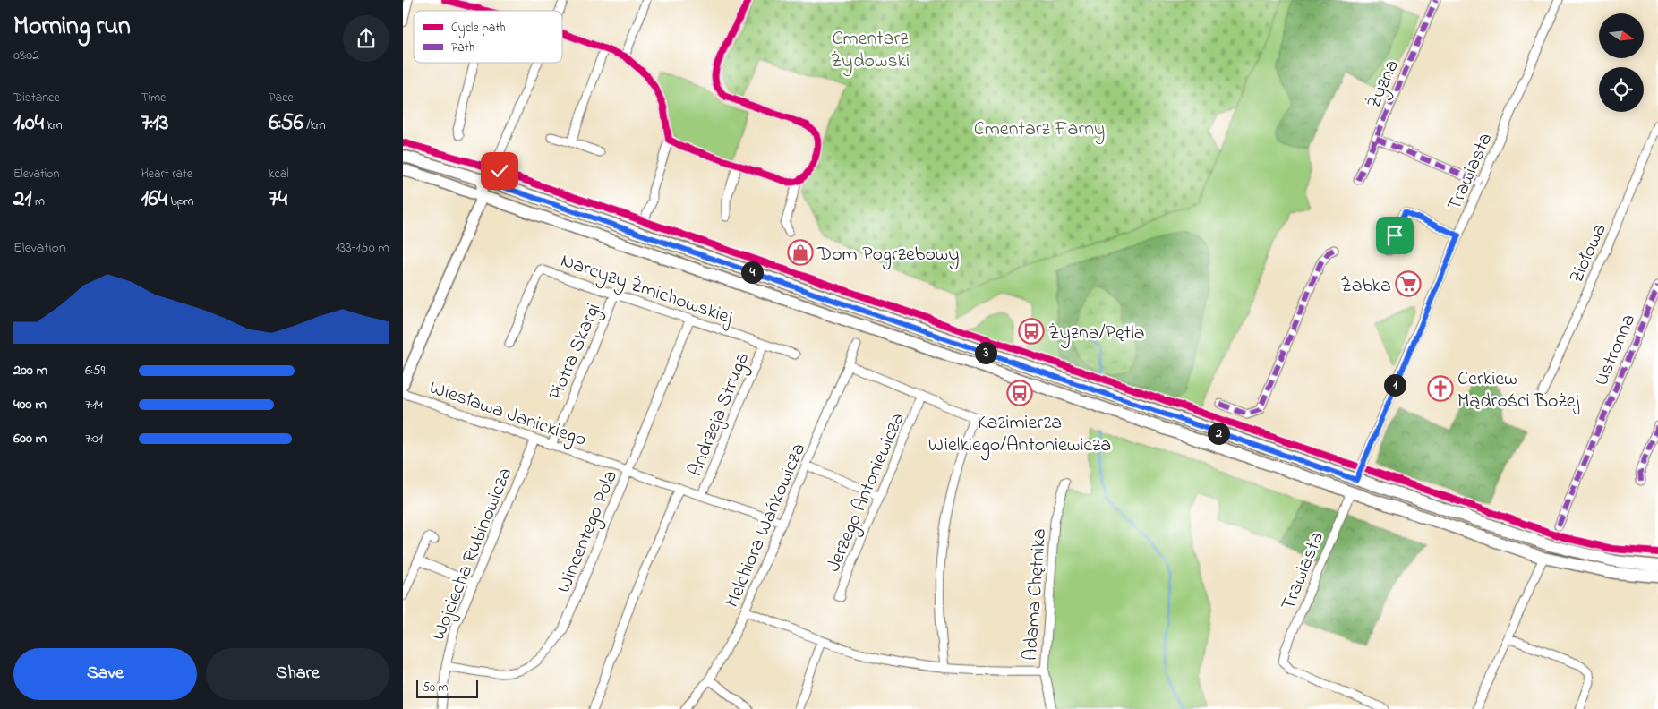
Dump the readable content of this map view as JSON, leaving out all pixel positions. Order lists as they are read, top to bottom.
{
  "streets": {
    "street": [
      "Żyzna",
      "Trawiasta",
      "Ziołowa",
      "Narcyzy Żmichowskiej",
      "Ustronna",
      "Piotra Skargi",
      "Wiesława Janickiego",
      "Andrzeja Struga",
      "Jerzego Antoniewicza",
      "Melchiora Wańkowicza",
      "Wincentego Pola",
      "Wojciecha Rubinowicza",
      "Adama Chętnika"
    ]
  },
  "crossings": [
    ["Narcyzy Żmichowskiej", "Piotra Skargi"],
    ["Narcyzy Żmichowskiej", "Andrzeja Struga"],
    ["Narcyzy Żmichowskiej", "Wincentego Pola"],
    ["Piotra Skargi", "Wiesława Janickiego"],
    ["Wiesława Janickiego", "Andrzeja Struga"],
    ["Wiesława Janickiego", "Melchiora Wańkowicza"],
    ["Wiesława Janickiego", "Wincentego Pola"],
    ["Wiesława Janickiego", "Wojciecha Rubinowicza"],
    ["Jerzego Antoniewicza", "Melchiora Wańkowicza"],
    ["Wincentego Pola", "Wojciecha Rubinowicza"]
  ],
  "parks": ["Cmentarz Żydowski", "Cmentarz Farny"],
  "places": {
    "shop": ["Dom Pogrzebowy"],
    "supermarket": ["Żabka"],
    "bus stop": ["Żyzna/Pętla", "Kazimierza Wielkiego/Antoniewicza"],
    "church": ["Cerkiew Mądrości Bożej"]
  },
  "legend": ["Cycle path", "Path"],
  "scale_bar": "50 m",
  "north": "right",
  "page": {
    "heading": ["Morning run", "08:02"],
    "stats": [
      ["Distance", "1.04 km"],
      ["Time", "7:13"],
      ["Pace", "6:56 /km"],
      ["Elevation", "21 m"],
      ["Heart rate", "164 bpm"],
      ["kcal", "74"]
    ],
    "chart": ["Elevation", "133–150 m"],
    "pins": [
      "4",
      "3",
      "1",
      "2"
    ],
    "list": [
      {
        "name": "200 m",
        "note": "6:59"
      },
      {
        "name": "400 m",
        "note": "7:14"
      },
      {
        "name": "600 m",
        "note": "7:01"
      }
    ],
    "buttons": ["Save", "Share"],
    "scale": "50 m"
  }
}
